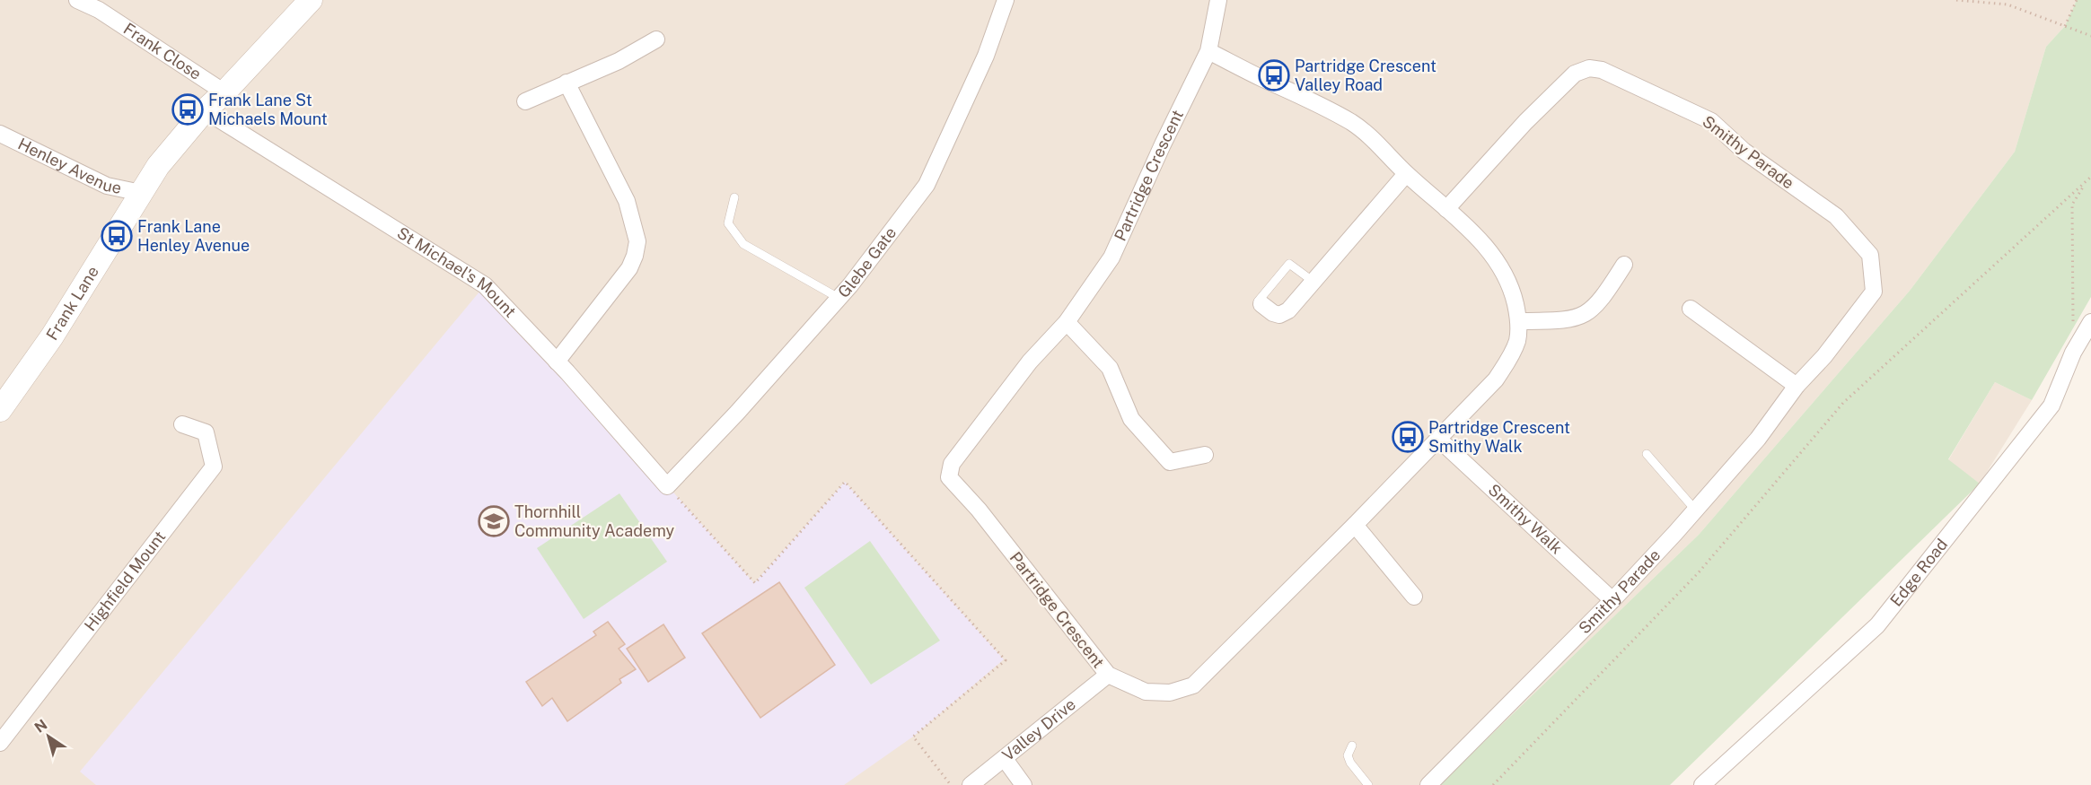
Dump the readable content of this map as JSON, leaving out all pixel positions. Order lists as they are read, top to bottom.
{
  "streets": {
    "street": [
      "Frank Close",
      "Smithy Parade",
      "Henley Avenue",
      "Partridge Crescent",
      "Glebe Gate",
      "St Michael's Mount",
      "Frank Lane",
      "Smithy Walk",
      "Edge Road",
      "Highfield Mount",
      "Valley Drive"
    ]
  },
  "crossings": [
    ["Frank Close", "Frank Lane"],
    ["Smithy Parade", "Partridge Crescent"],
    ["Smithy Parade", "Smithy Walk"],
    ["Henley Avenue", "Frank Lane"],
    ["Partridge Crescent", "Smithy Walk"],
    ["Partridge Crescent", "Valley Drive"],
    ["Glebe Gate", "St Michael's Mount"],
    ["St Michael's Mount", "Frank Lane"]
  ],
  "places": {
    "bus stop": [
      "Partridge Crescent Valley Road",
      "Frank Lane St Michaels Mount",
      "Frank Lane Henley Avenue",
      "Partridge Crescent Smithy Walk"
    ],
    "school or university": ["Thornhill Community Academy"]
  },
  "north": "top left"
}
